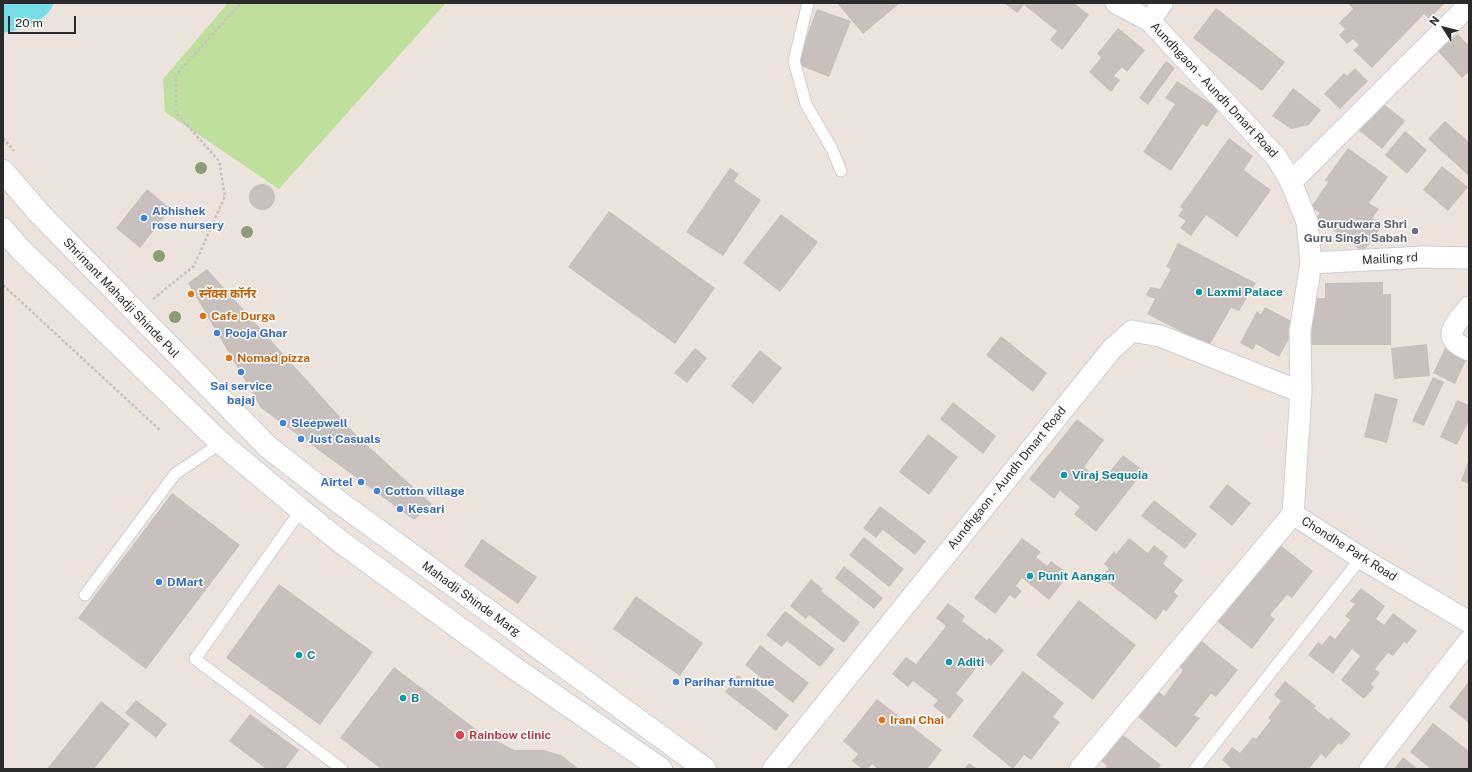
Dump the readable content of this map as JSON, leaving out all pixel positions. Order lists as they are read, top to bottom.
{
  "streets": {
    "main road": ["Shrimant Mahadji Shinde Pul", "Mahadji Shinde Marg"],
    "street": ["Aundhgaon - Aundh Dmart Road", "Mailing rd", "Chondhe Park Road"]
  },
  "crossings": [
    ["Aundhgaon - Aundh Dmart Road", "Mailing rd"],
    ["Aundhgaon - Aundh Dmart Road", "Chondhe Park Road"],
    ["Mailing rd", "Chondhe Park Road"],
    ["Shrimant Mahadji Shinde Pul", "Mahadji Shinde Marg"]
  ],
  "places": [
    "Abhishek rose nursery",
    "Gurudwara Shri Guru Singh Sabah",
    "Laxmi Palace",
    "स्नॅक्स कॉर्नर",
    "Cafe Durga",
    "Pooja Ghar",
    "Nomad pizza",
    "Sai service bajaj",
    "Sleepwell",
    "Just Casuals",
    "Viraj Sequoia",
    "Airtel",
    "Cotton village",
    "Kesari",
    "Punit Aangan",
    "DMart",
    "C",
    "Aditi",
    "Parihar furnitue",
    "B",
    "Irani Chai",
    "Rainbow clinic"
  ],
  "scale_bar": "20 m",
  "north": "top left"
}
